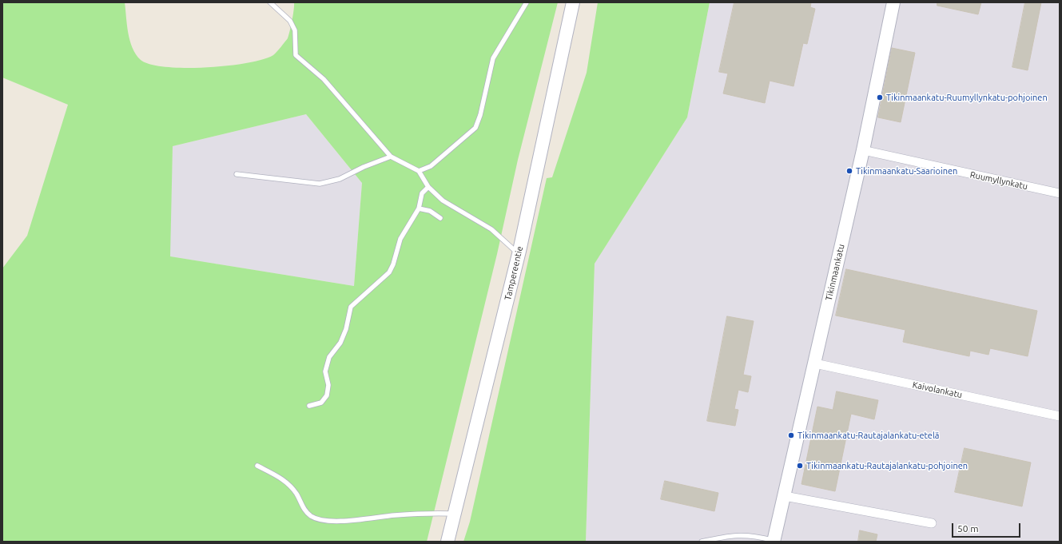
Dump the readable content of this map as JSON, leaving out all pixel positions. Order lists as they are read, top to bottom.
{
  "streets": {
    "main road": ["Tikinmaankatu", "Tampereentie"],
    "street": ["Ruumyllynkatu", "Kaivolankatu"]
  },
  "crossings": [
    ["Ruumyllynkatu", "Tikinmaankatu"],
    ["Tikinmaankatu", "Kaivolankatu"]
  ],
  "places": [
    "Tikinmaankatu-Ruumyllynkatu-pohjoinen",
    "Tikinmaankatu-Saarioinen",
    "Tikinmaankatu-Rautajalankatu-etelä",
    "Tikinmaankatu-Rautajalankatu-pohjoinen"
  ],
  "scale_bar": "50 m"
}
